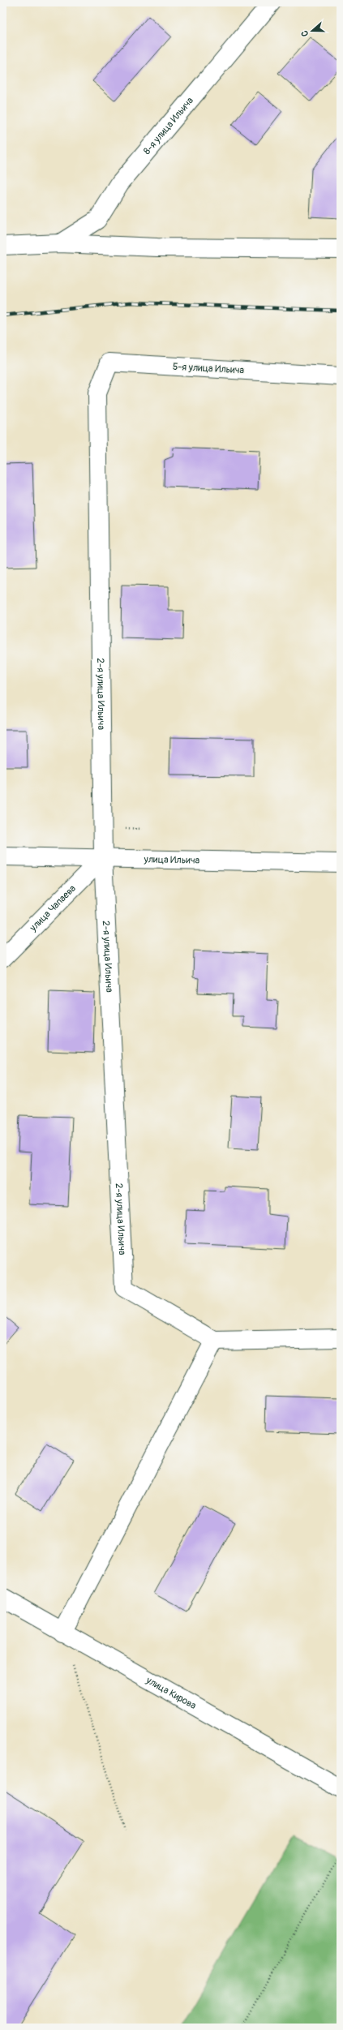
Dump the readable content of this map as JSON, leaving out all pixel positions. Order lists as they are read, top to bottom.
{
  "streets": {
    "street": [
      "8-я улица Ильича",
      "5-я улица Ильича",
      "2-я улица Ильича",
      "улица Ильича",
      "улица Чапаева",
      "улица Кирова"
    ]
  },
  "crossings": [
    ["5-я улица Ильича", "2-я улица Ильича"],
    ["2-я улица Ильича", "улица Ильича"],
    ["2-я улица Ильича", "улица Чапаева"],
    ["улица Ильича", "улица Чапаева"]
  ],
  "north": "left"
}
